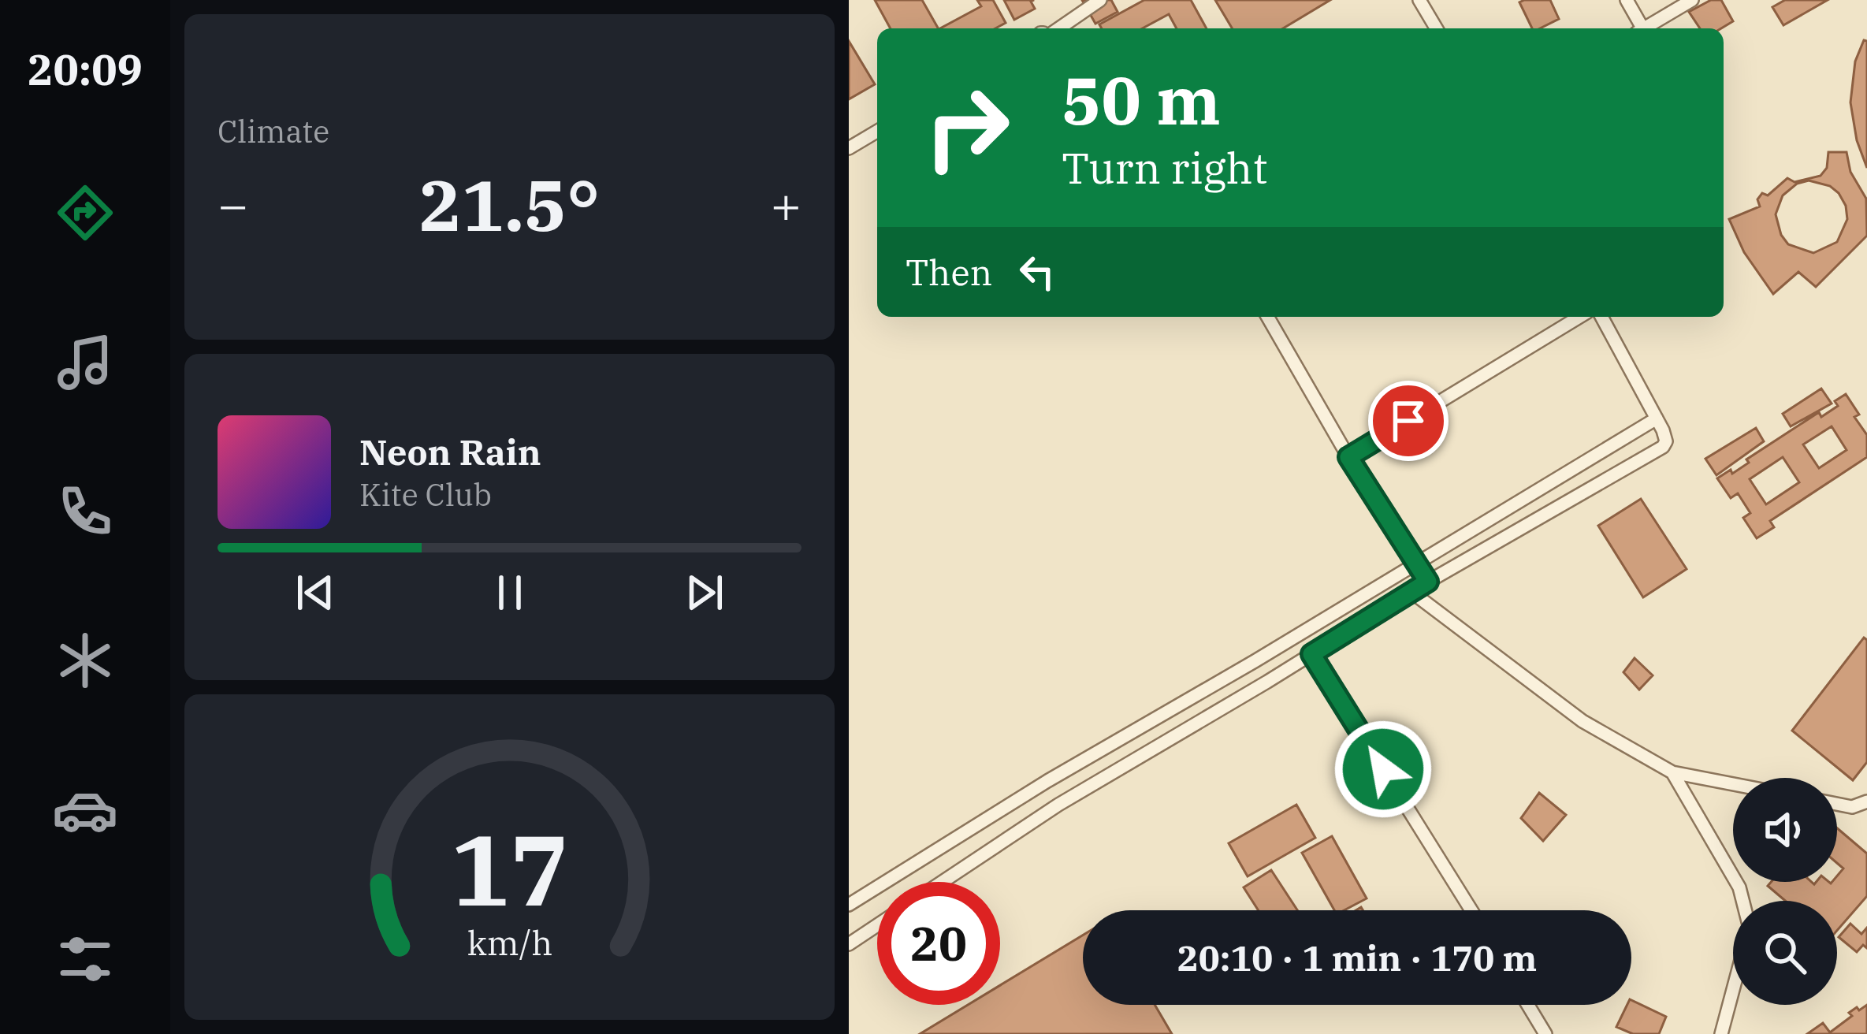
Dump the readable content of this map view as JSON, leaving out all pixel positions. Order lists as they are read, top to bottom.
{
  "page": {
    "tabs": "20:09",
    "tile": "Climate",
    "turn": ["50 m", "Turn right"],
    "heat": ["−", "21.5°", "+"],
    "then": "Then",
    "song": ["Neon Rain", "Kite Club"],
    "limit": "20",
    "trip": "20:10 · 1 min · 170 m",
    "gauge": ["17", "km/h"]
  }
}
